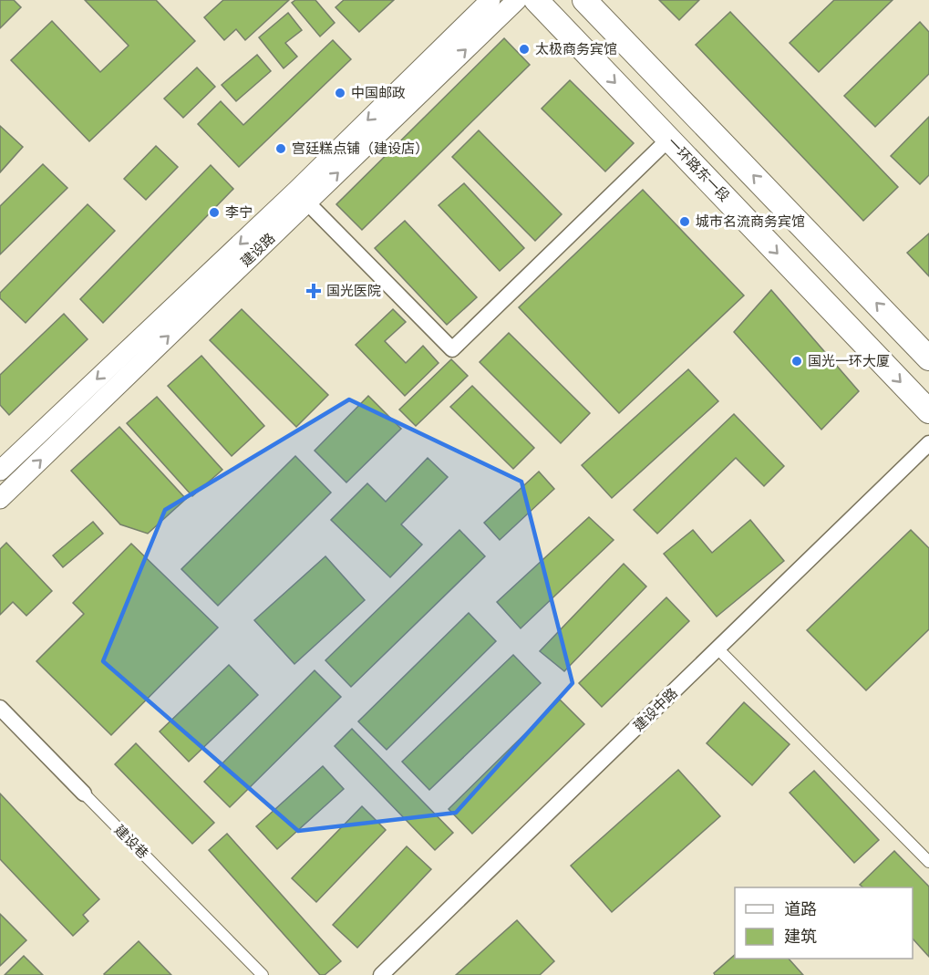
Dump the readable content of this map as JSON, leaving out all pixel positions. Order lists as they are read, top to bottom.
{
  "streets": {
    "main road": ["一环路东一段"],
    "street": ["建设路", "建设中路", "建设巷"]
  },
  "places": {
    "other": [
      "太极商务宾馆",
      "中国邮政",
      "宫廷糕点铺（建设店）",
      "李宁",
      "城市名流商务宾馆",
      "国光一环大厦"
    ],
    "health": ["国光医院"]
  },
  "legend": ["道路", "建筑"]
}
